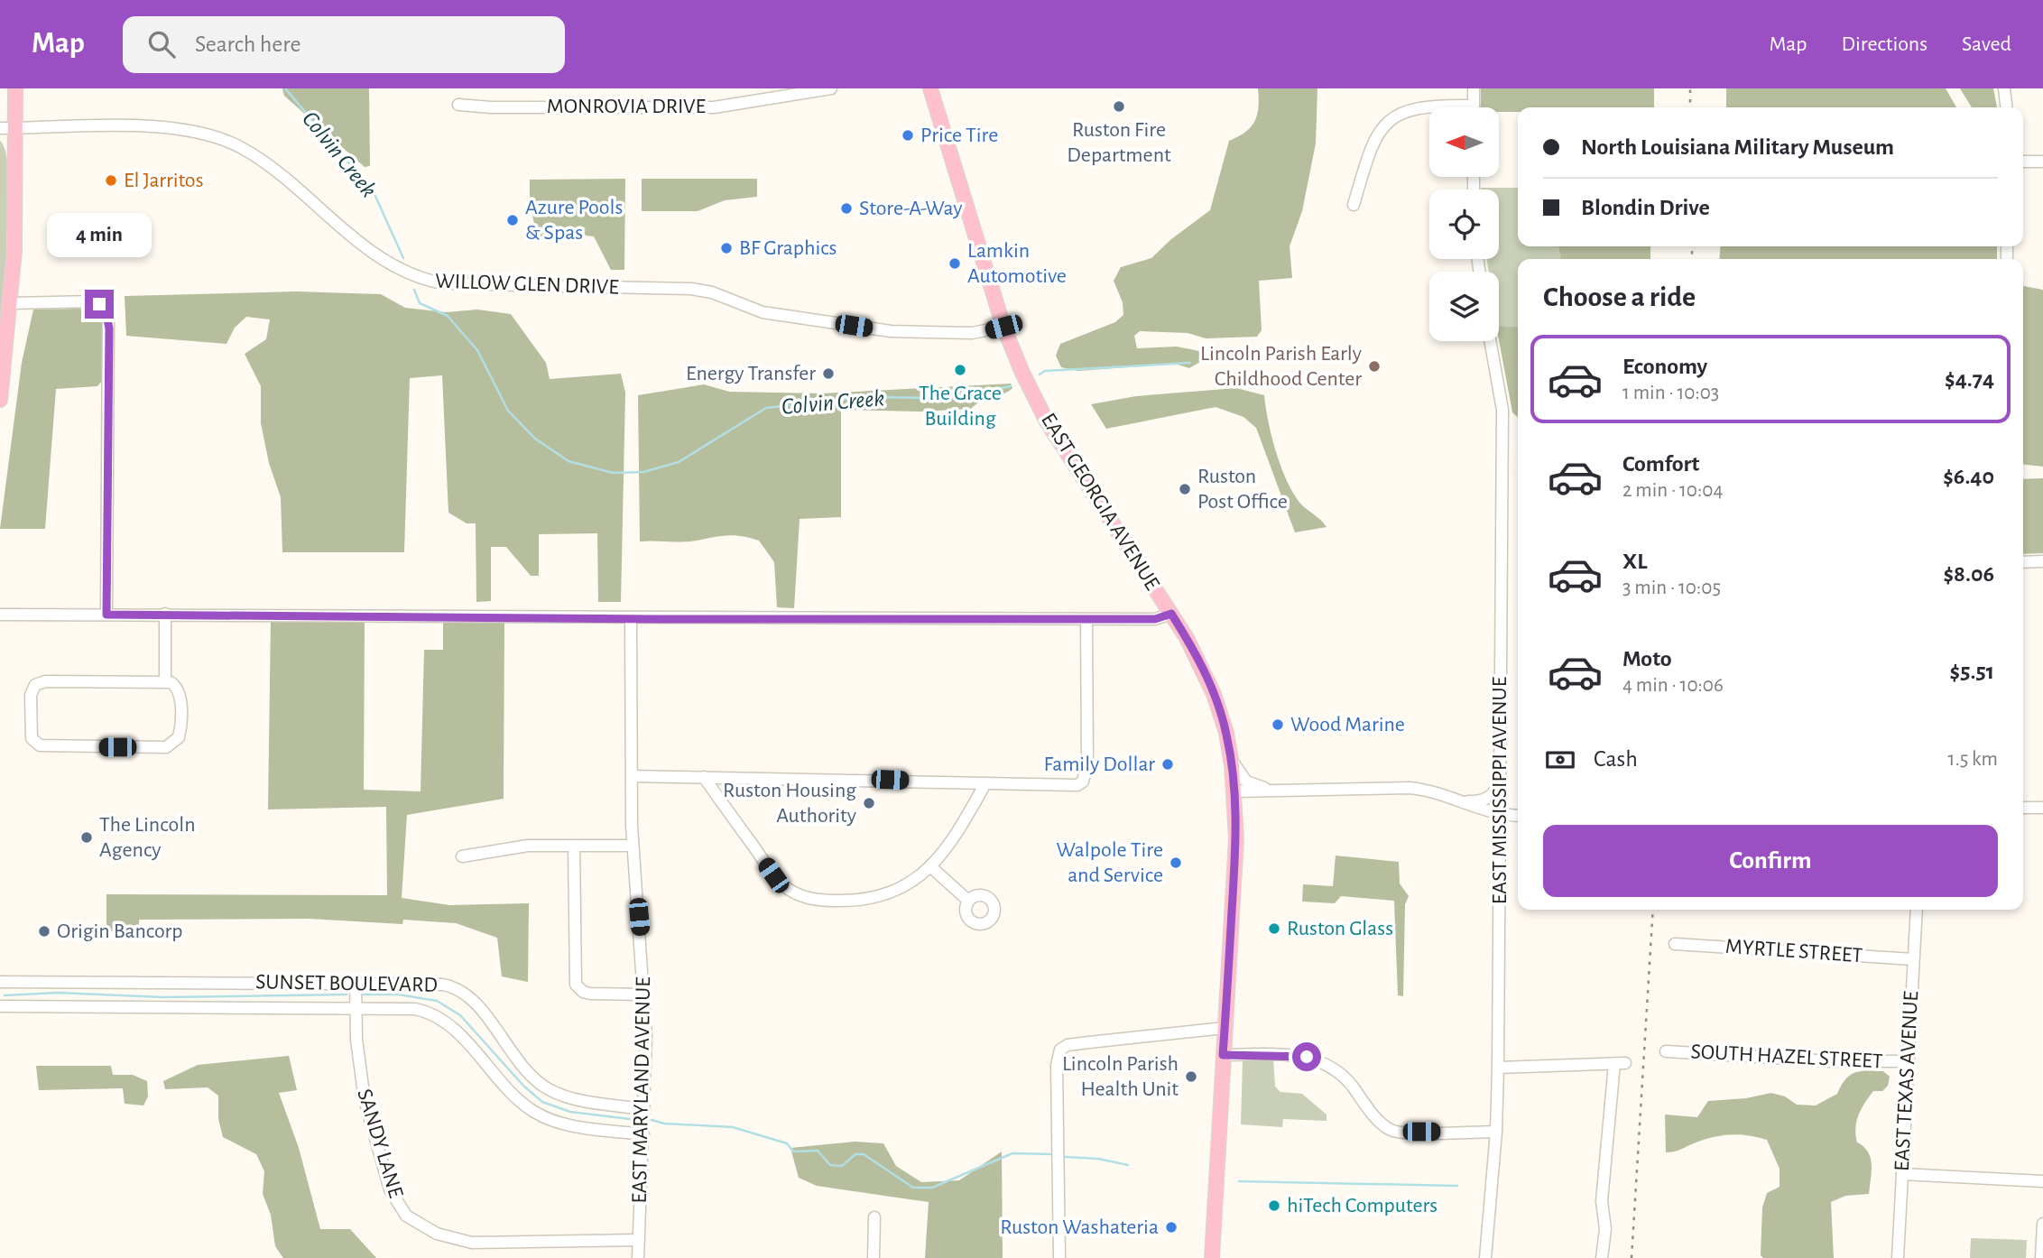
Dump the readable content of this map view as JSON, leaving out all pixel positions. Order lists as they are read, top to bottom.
{
  "streets": {
    "main road": ["EAST GEORGIA AVENUE"],
    "street": [
      "MONROVIA DRIVE",
      "WILLOW GLEN DRIVE",
      "EAST MISSISSIPPI AVENUE",
      "MYRTLE STREET",
      "SUNSET BOULEVARD",
      "SOUTH HAZEL STREET",
      "EAST TEXAS AVENUE",
      "EAST MARYLAND AVENUE",
      "SANDY LANE"
    ]
  },
  "crossings": [
    ["WILLOW GLEN DRIVE", "EAST GEORGIA AVENUE"],
    ["MYRTLE STREET", "EAST TEXAS AVENUE"],
    ["SUNSET BOULEVARD", "EAST MARYLAND AVENUE"],
    ["SUNSET BOULEVARD", "SANDY LANE"],
    ["SOUTH HAZEL STREET", "EAST TEXAS AVENUE"],
    ["EAST MARYLAND AVENUE", "SANDY LANE"]
  ],
  "water": ["Colvin Creek"],
  "places": [
    "Ruston Fire Department",
    "Price Tire",
    "El Jarritos",
    "Store-A-Way",
    "Azure Pools & Spas",
    "BF Graphics",
    "Lamkin Automotive",
    "Lincoln Parish Early Childhood Center",
    "The Grace Building",
    "Energy Transfer",
    "Ruston Post Office",
    "Wood Marine",
    "Family Dollar",
    "Ruston Housing Authority",
    "The Lincoln Agency",
    "Walpole Tire and Service",
    "Ruston Glass",
    "Origin Bancorp",
    "Lincoln Parish Health Unit",
    "hiTech Computers",
    "Ruston Washateria"
  ],
  "north": "left",
  "page": {
    "header": "Map",
    "search": "Search here",
    "nav": ["Map", "Directions", "Saved"],
    "banner": ["North Louisiana Military Museum", "Blondin Drive"],
    "bubble": "4 min",
    "heading": "Choose a ride",
    "list": [
      {
        "name": "Economy",
        "note": "1 min · 10:03",
        "value": "$4.74"
      },
      {
        "name": "Comfort",
        "note": "2 min · 10:04",
        "value": "$6.40"
      },
      {
        "name": "XL",
        "note": "3 min · 10:05",
        "value": "$8.06"
      },
      {
        "name": "Moto",
        "note": "4 min · 10:06",
        "value": "$5.51"
      }
    ],
    "pay": ["Cash", "1.5 km"],
    "buttons": "Confirm"
  }
}
